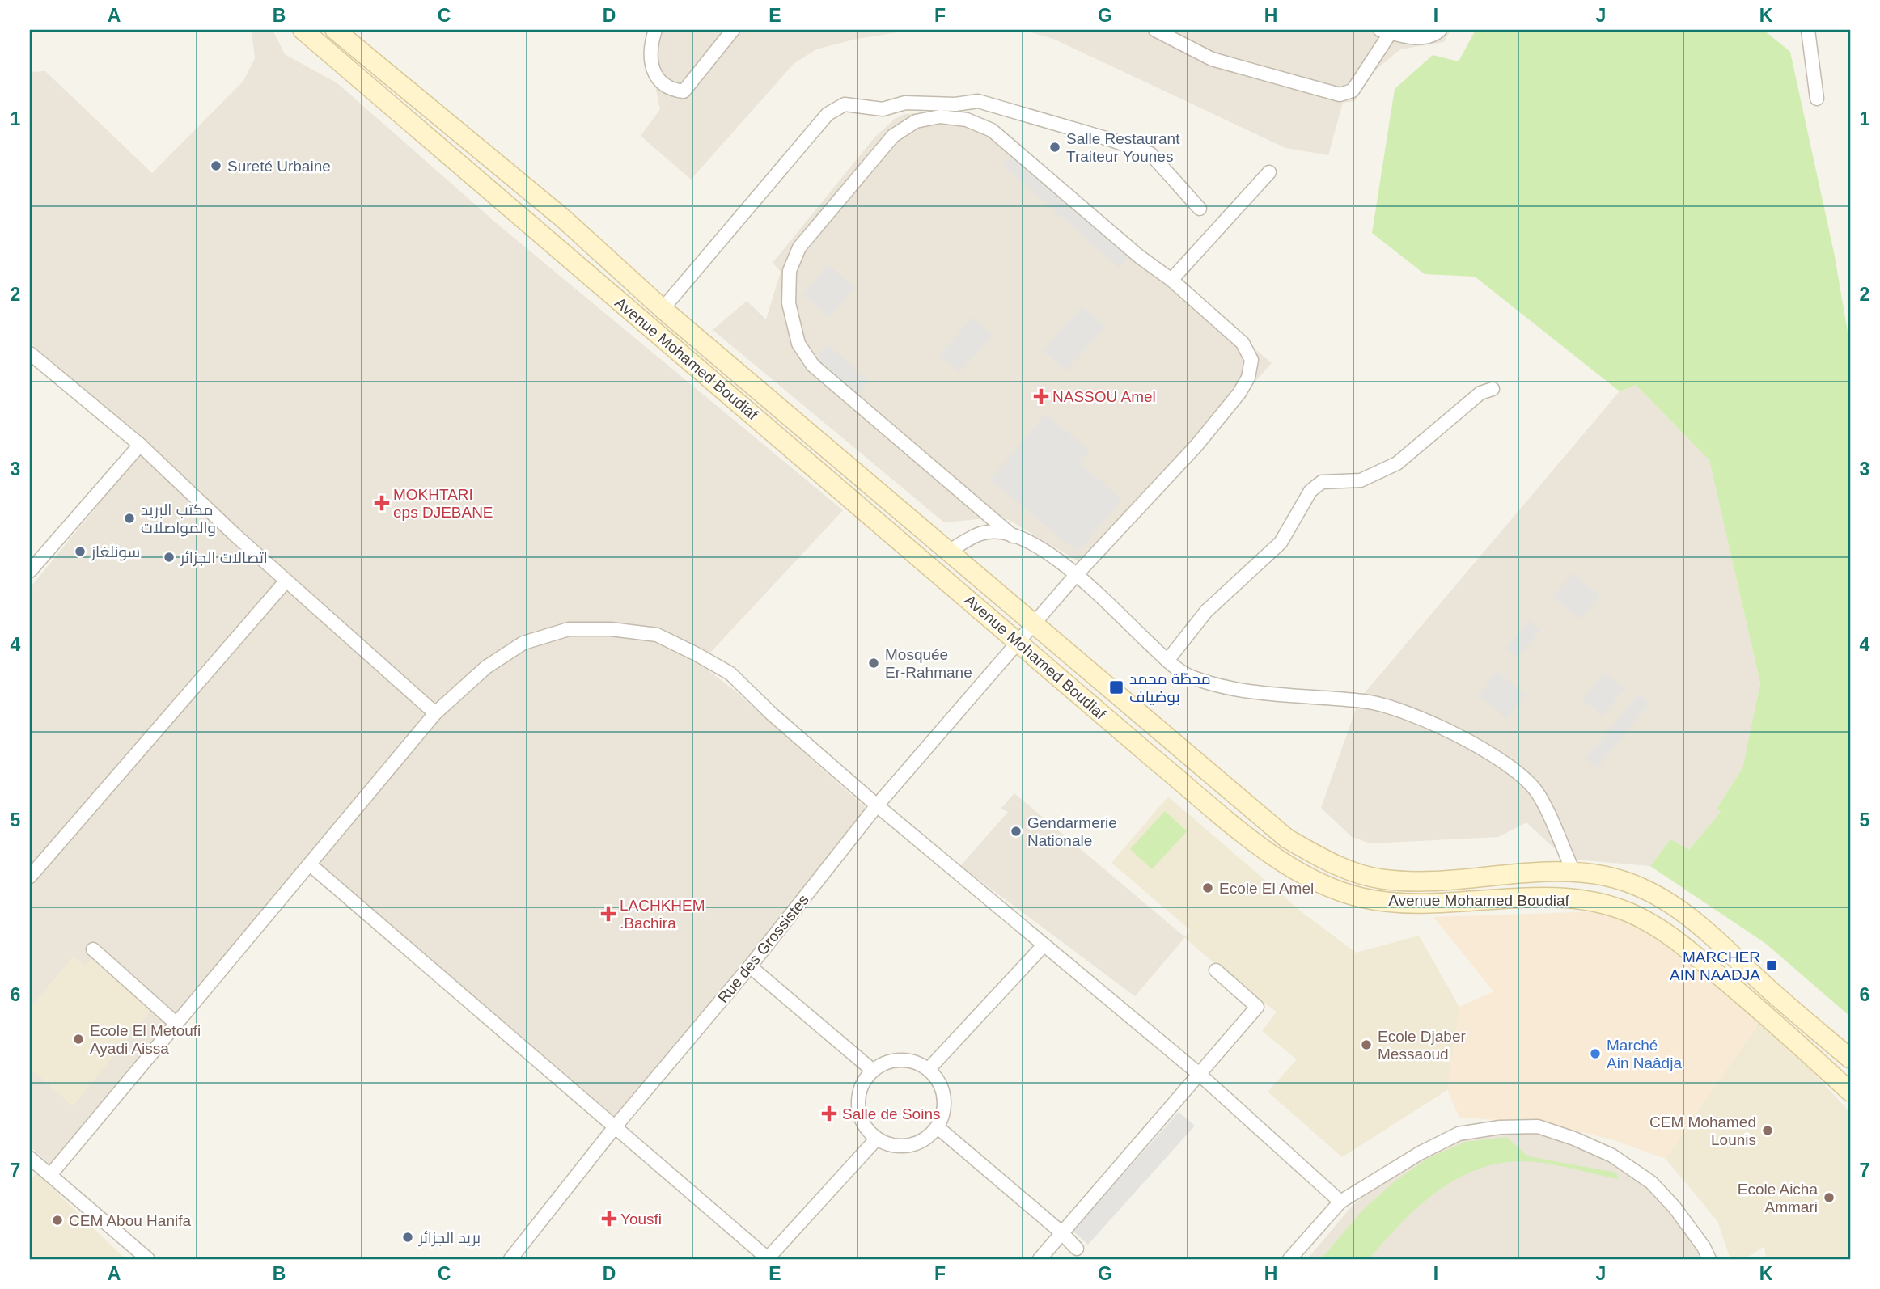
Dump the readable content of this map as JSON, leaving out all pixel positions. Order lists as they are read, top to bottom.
{
  "streets": {
    "main road": ["Avenue Mohamed Boudiaf"],
    "street": ["Rue des Grossistes"]
  },
  "crossings": [
    ["Avenue Mohamed Boudiaf", "Rue des Grossistes"]
  ],
  "places": {
    "other": [
      "Salle Restaurant Traiteur Younes",
      "Sureté Urbaine",
      "مكتب البريد والمواصلات",
      "سونلغاز",
      "اتصالات الجزائر",
      "Mosquée Er-Rahmane",
      "Gendarmerie Nationale",
      "Ecole El Amel",
      "Ecole El Metoufi Ayadi Aissa",
      "Ecole Djaber Messaoud",
      "Marché Ain Naâdja",
      "CEM Mohamed Lounis",
      "Ecole Aicha Ammari",
      "CEM Abou Hanifa",
      "بريد الجزائر"
    ],
    "health": [
      "NASSOU Amel",
      "MOKHTARI eps DJEBANE",
      "LACHKHEM .Bachira",
      "Salle de Soins",
      "Yousfi"
    ],
    "transit": ["محطّة محمد بوضياف", "MARCHER AIN NAADJA"]
  },
  "grid": {
    "columns": [
      "A",
      "B",
      "C",
      "D",
      "E",
      "F",
      "G",
      "H",
      "I",
      "J",
      "K"
    ],
    "rows": [
      "1",
      "2",
      "3",
      "4",
      "5",
      "6",
      "7"
    ]
  }
}
